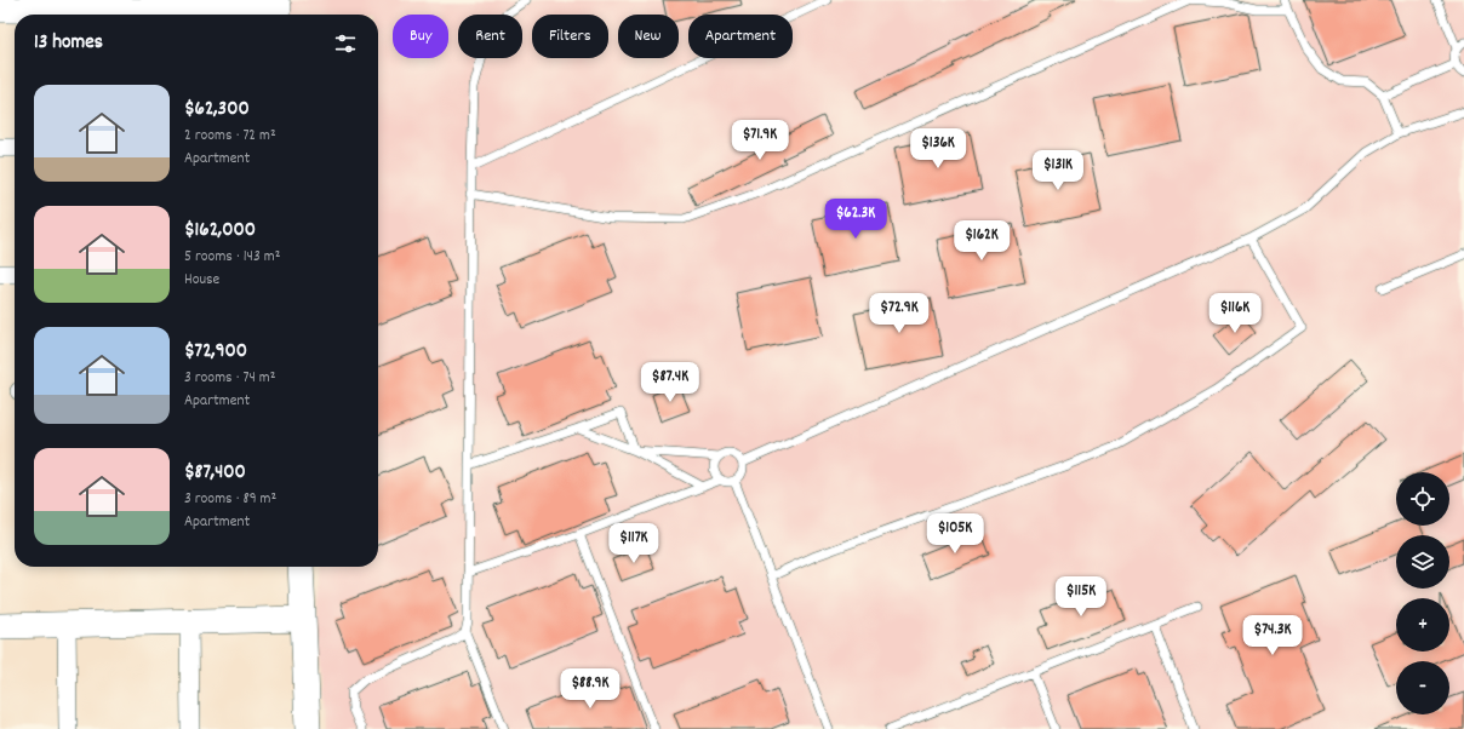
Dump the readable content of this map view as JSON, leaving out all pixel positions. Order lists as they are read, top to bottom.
{
  "page": {
    "chip": [
      "Buy",
      "Rent",
      "Filters",
      "New",
      "Apartment"
    ],
    "heading": "13 homes",
    "list": [
      {
        "name": "$62,300",
        "note": "2 rooms · 72 m² · Apartment"
      },
      {
        "name": "$162,000",
        "note": "5 rooms · 143 m² · House"
      },
      {
        "name": "$72,900",
        "note": "3 rooms · 74 m² · Apartment"
      },
      {
        "name": "$87,400",
        "note": "3 rooms · 89 m² · Apartment"
      }
    ],
    "price": [
      "$71.9K",
      "$136K",
      "$131K",
      "$62.3K",
      "$162K",
      "$72.9K",
      "$116K",
      "$87.4K",
      "$105K",
      "$117K",
      "$115K",
      "$74.3K",
      "$88.9K"
    ],
    "map_buttons": ["+", "−"]
  }
}
